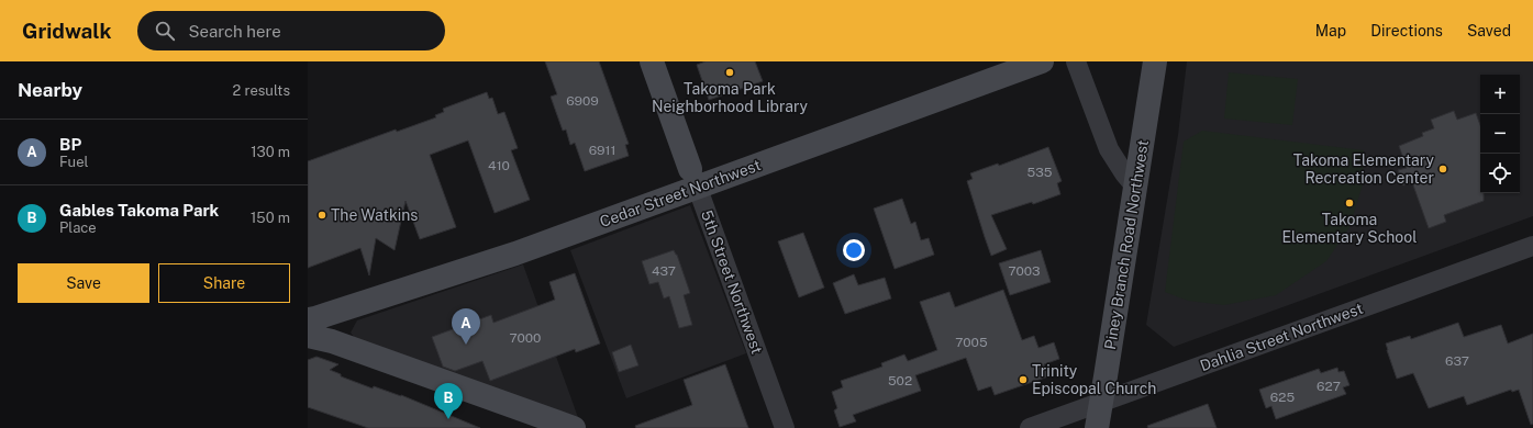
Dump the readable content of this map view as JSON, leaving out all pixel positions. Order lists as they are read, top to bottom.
{
  "streets": {
    "street": [
      "Cedar Street Northwest",
      "Piney Branch Road Northwest",
      "5th Street Northwest",
      "Dahlia Street Northwest"
    ]
  },
  "crossings": [
    ["Cedar Street Northwest", "5th Street Northwest"],
    ["Piney Branch Road Northwest", "Dahlia Street Northwest"]
  ],
  "places": [
    "Takoma Park Neighborhood Library",
    "Takoma Elementary Recreation Center",
    "Takoma Elementary School",
    "The Watkins",
    "Trinity Episcopal Church"
  ],
  "house_numbers": [
    "6909",
    "6911",
    "410",
    "535",
    "437",
    "7003",
    "7000",
    "7005",
    "637",
    "502",
    "627",
    "625"
  ],
  "page": {
    "header": "Gridwalk",
    "search": "Search here",
    "nav": ["Map", "Directions", "Saved"],
    "heading": ["Nearby", "2 results"],
    "map_buttons": ["+", "−"],
    "list": [
      {
        "mark": "A",
        "name": "BP",
        "note": "Fuel",
        "value": "130 m"
      },
      {
        "mark": "B",
        "name": "Gables Takoma Park",
        "note": "Place",
        "value": "150 m"
      }
    ],
    "buttons": ["Save", "Share"],
    "pins": ["A", "B"]
  }
}
